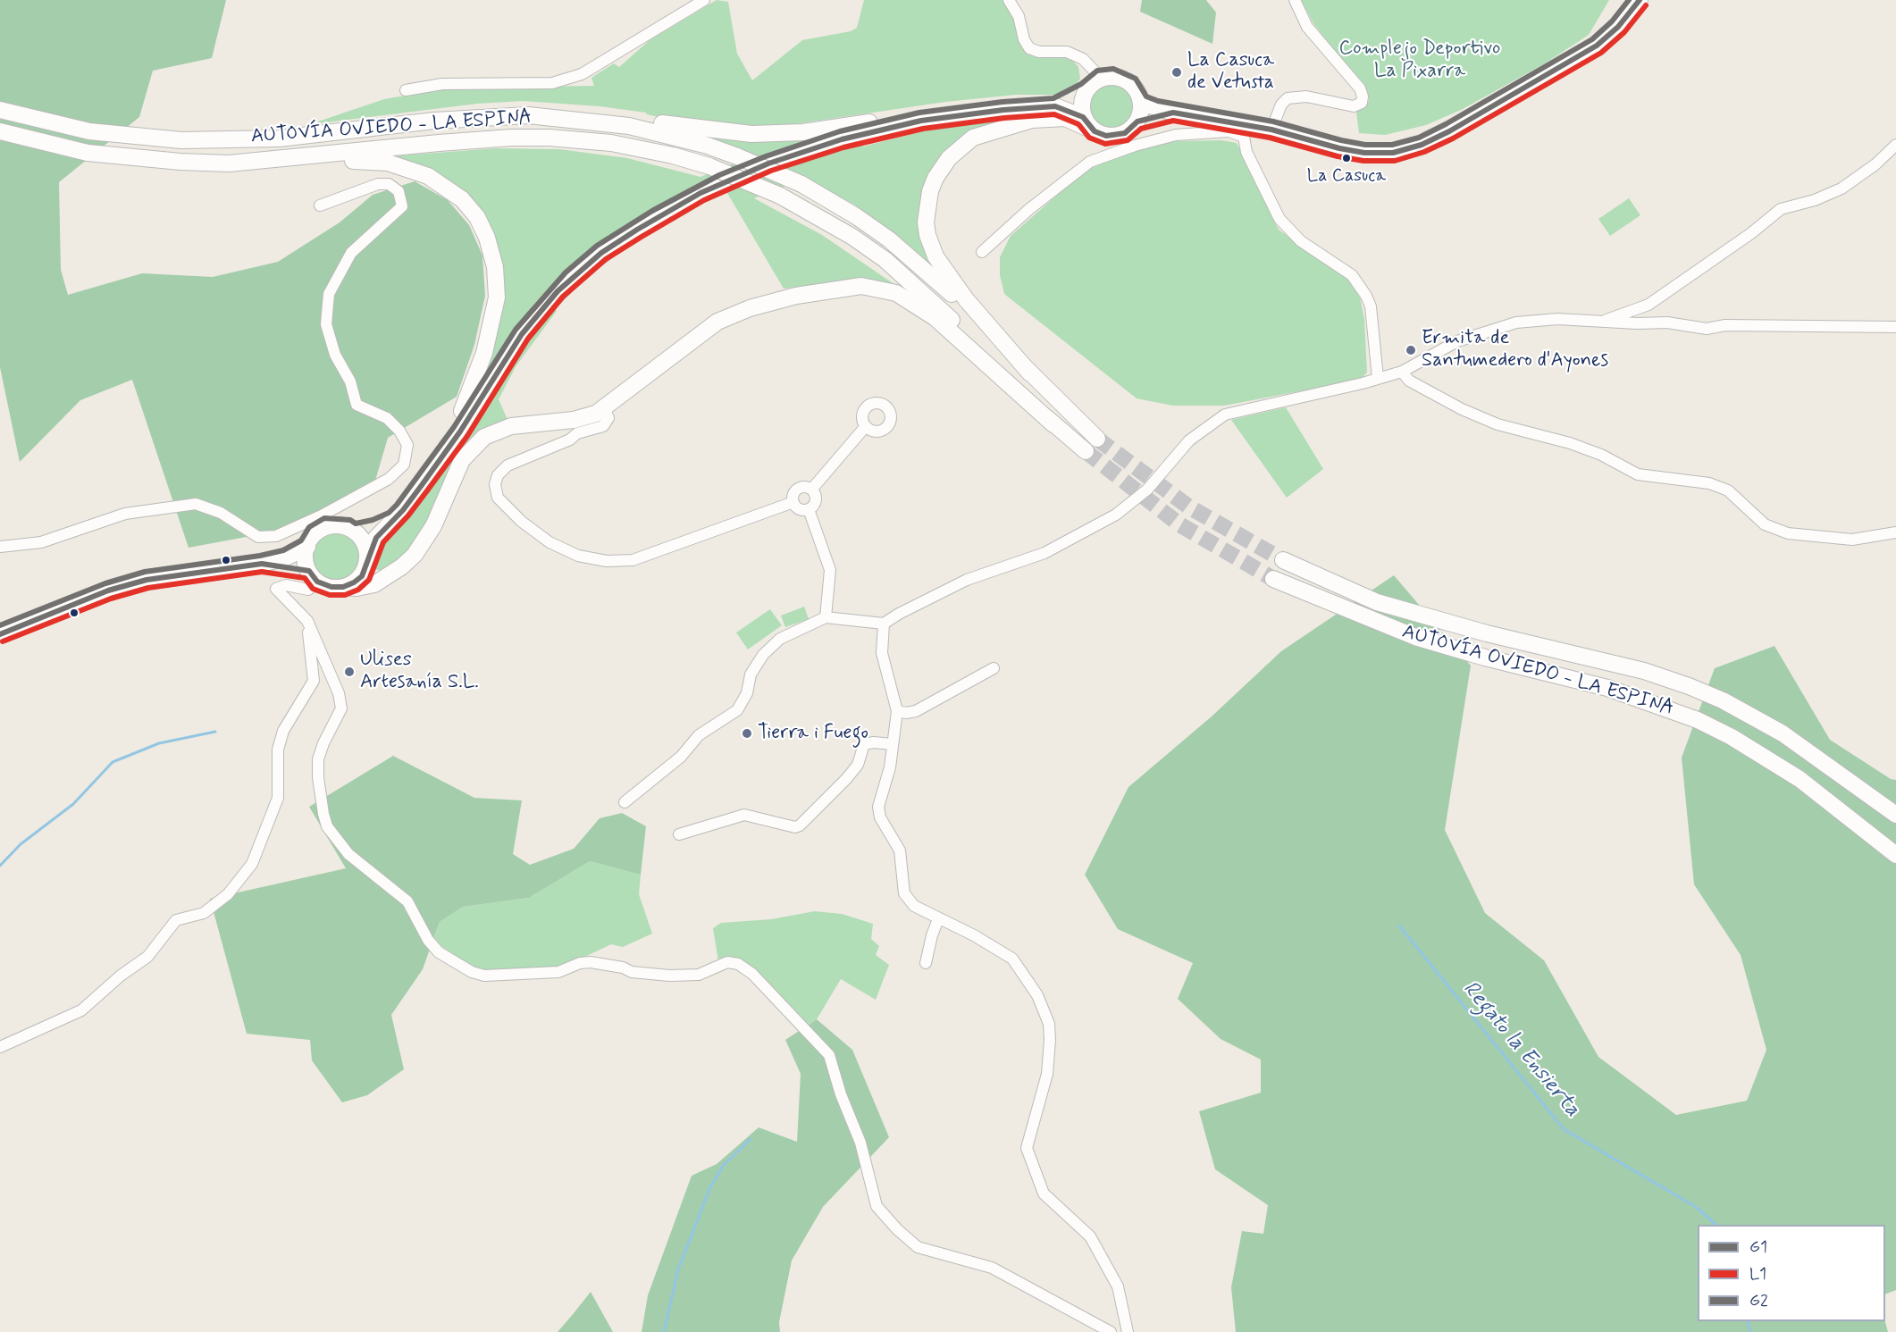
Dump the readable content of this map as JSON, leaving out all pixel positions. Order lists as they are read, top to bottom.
{
  "streets": {
    "highway": ["AUTOVÍA OVIEDO - LA ESPINA"]
  },
  "water": ["Regato la Ensierta"],
  "parks": ["Complejo Deportivo La Pixarra"],
  "places": [
    "La Casuca de Vetusta",
    "La Casuca",
    "Ermita de Santumedero d'Ayones",
    "Ulises Artesanía S.L.",
    "Tierra i Fuego"
  ],
  "lines": ["transit line G1", "transit line G2", "transit line L1"],
  "legend": ["G1", "L1", "G2"]
}
